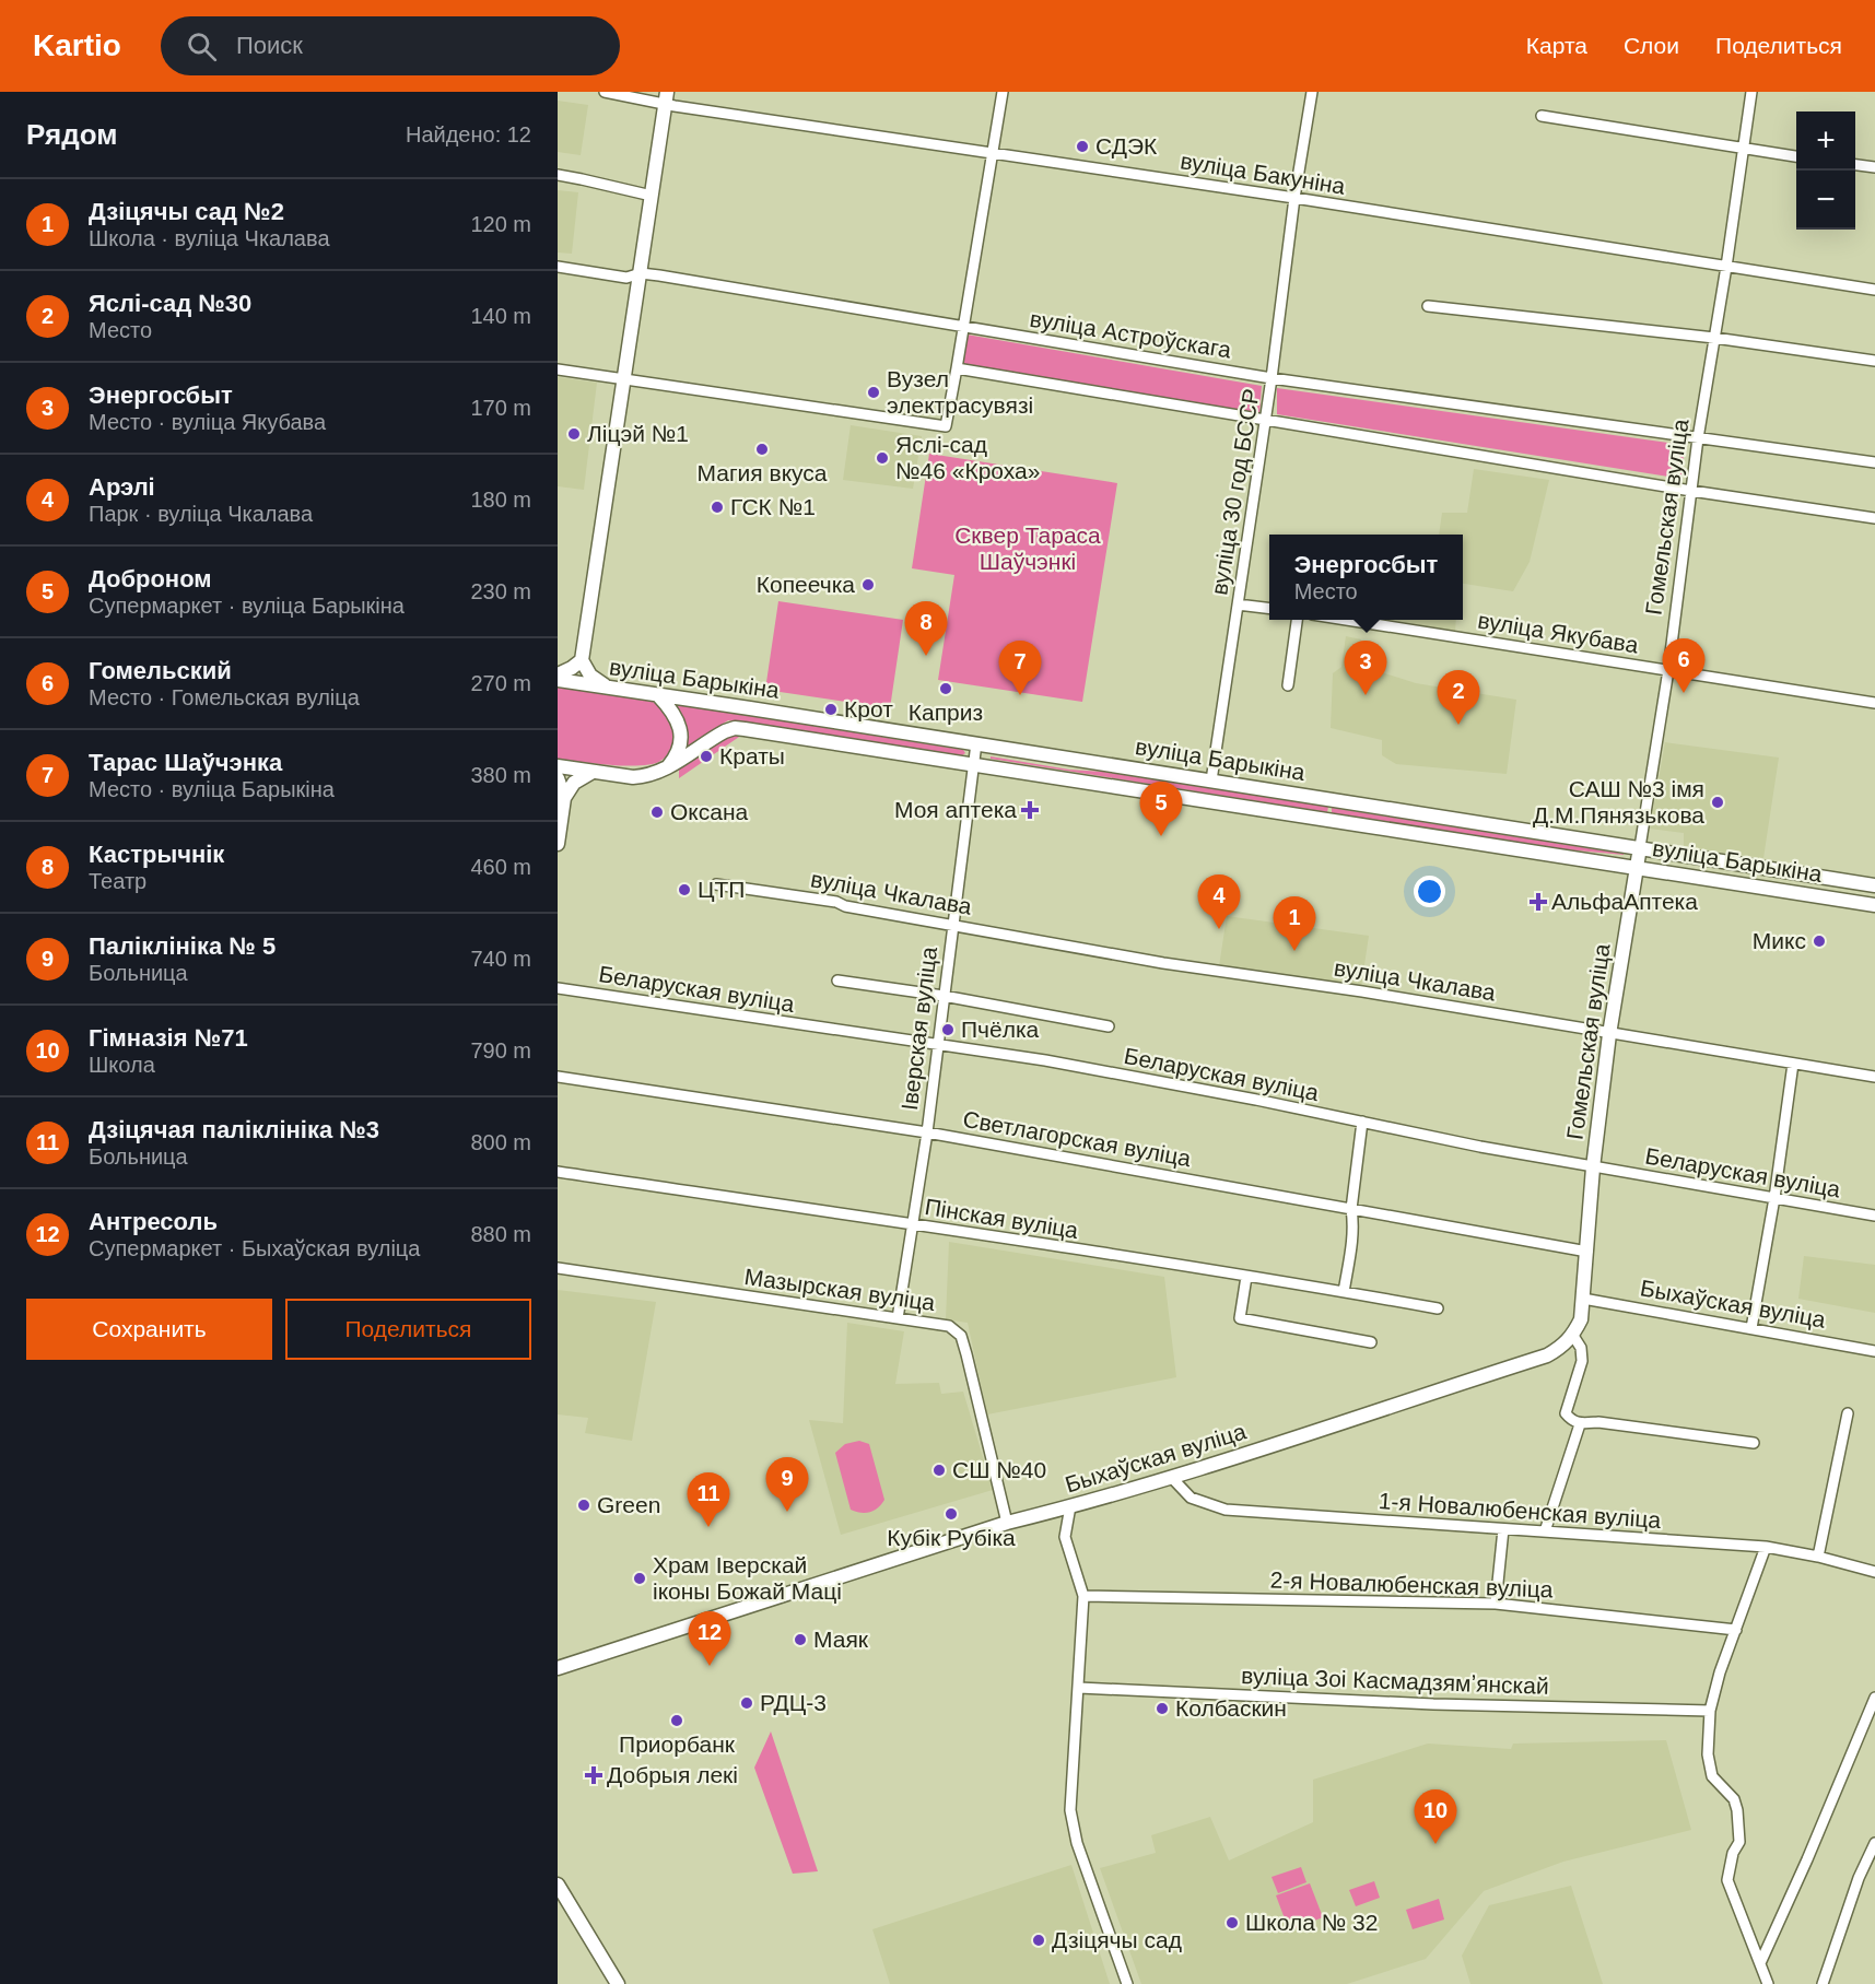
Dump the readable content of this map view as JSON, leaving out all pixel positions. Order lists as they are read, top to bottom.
{
  "streets": {
    "main road": ["Гомельская вуліца", "вуліца Барыкіна", "Быхаўская вуліца"],
    "street": [
      "вуліца Бакуніна",
      "вуліца Астроўскага",
      "вуліца 30 год БССР",
      "вуліца Якубава",
      "вуліца Чкалава",
      "Беларуская вуліца",
      "Іверская вуліца",
      "Светлагорская вуліца",
      "Пінская вуліца",
      "Мазырская вуліца",
      "1-я Новалюбенская вуліца",
      "2-я Новалюбенская вуліца",
      "вуліца Зоі Касмадзямʼянскай"
    ]
  },
  "crossings": [
    ["вуліца Бакуніна", "вуліца 30 год БССР"],
    ["вуліца Бакуніна", "Гомельская вуліца"],
    ["вуліца Астроўскага", "вуліца 30 год БССР"],
    ["вуліца Астроўскага", "Гомельская вуліца"],
    ["вуліца 30 год БССР", "вуліца Барыкіна"],
    ["Гомельская вуліца", "вуліца Якубава"],
    ["Гомельская вуліца", "вуліца Барыкіна"],
    ["Гомельская вуліца", "вуліца Чкалава"],
    ["Гомельская вуліца", "Беларуская вуліца"],
    ["Гомельская вуліца", "Светлагорская вуліца"],
    ["Гомельская вуліца", "Быхаўская вуліца"],
    ["вуліца Барыкіна", "Іверская вуліца"],
    ["вуліца Чкалава", "Іверская вуліца"],
    ["Беларуская вуліца", "Іверская вуліца"],
    ["Іверская вуліца", "Светлагорская вуліца"],
    ["Іверская вуліца", "Пінская вуліца"],
    ["Іверская вуліца", "Мазырская вуліца"],
    ["Мазырская вуліца", "Быхаўская вуліца"],
    ["Быхаўская вуліца", "1-я Новалюбенская вуліца"]
  ],
  "parks": ["Сквер Тараса Шаўчэнкі"],
  "places": {
    "other": [
      "СДЭК",
      "Вузел электрасувязі",
      "Ліцэй №1",
      "Магия вкуса",
      "Яслі-сад №46 «Кроха»",
      "ГСК №1",
      "Копеечка",
      "Каприз",
      "Крот",
      "Краты",
      "САШ №3 імя Д.М.Пянязькова",
      "Оксана",
      "ЦТП",
      "Микс",
      "Пчёлка",
      "СШ №40",
      "Green",
      "Кубік Рубіка",
      "Храм Іверскай іконы Божай Маці",
      "Маяк",
      "РДЦ-3",
      "Колбаскин",
      "Приорбанк",
      "Школа № 32",
      "Дзіцячы сад"
    ],
    "health": ["Моя аптека", "АльфаАптека", "Добрыя лекі"]
  },
  "page": {
    "header": "Kartio",
    "search": "Поиск",
    "nav": ["Карта", "Слои", "Поделиться"],
    "heading": ["Рядом", "Найдено: 12"],
    "map_buttons": ["+", "−"],
    "list": [
      {
        "mark": "1",
        "name": "Дзіцячы сад №2",
        "note": "Школа · вуліца Чкалава",
        "value": "120 m"
      },
      {
        "mark": "2",
        "name": "Яслі-сад №30",
        "note": "Место",
        "value": "140 m"
      },
      {
        "mark": "3",
        "name": "Энергосбыт",
        "note": "Место · вуліца Якубава",
        "value": "170 m"
      },
      {
        "mark": "4",
        "name": "Арэлі",
        "note": "Парк · вуліца Чкалава",
        "value": "180 m"
      },
      {
        "mark": "5",
        "name": "Доброном",
        "note": "Супермаркет · вуліца Барыкіна",
        "value": "230 m"
      },
      {
        "mark": "6",
        "name": "Гомельский",
        "note": "Место · Гомельская вуліца",
        "value": "270 m"
      },
      {
        "mark": "7",
        "name": "Тарас Шаўчэнка",
        "note": "Место · вуліца Барыкіна",
        "value": "380 m"
      },
      {
        "mark": "8",
        "name": "Кастрычнік",
        "note": "Театр",
        "value": "460 m"
      },
      {
        "mark": "9",
        "name": "Паліклініка № 5",
        "note": "Больница",
        "value": "740 m"
      },
      {
        "mark": "10",
        "name": "Гімназія №71",
        "note": "Школа",
        "value": "790 m"
      },
      {
        "mark": "11",
        "name": "Дзіцячая паліклініка №3",
        "note": "Больница",
        "value": "800 m"
      },
      {
        "mark": "12",
        "name": "Антресоль",
        "note": "Супермаркет · Быхаўская вуліца",
        "value": "880 m"
      }
    ],
    "popup": ["Энергосбыт", "Место"],
    "pins": [
      "8",
      "6",
      "3",
      "7",
      "2",
      "5",
      "4",
      "1",
      "9",
      "11",
      "12",
      "10"
    ],
    "buttons": ["Сохранить", "Поделиться"]
  }
}
